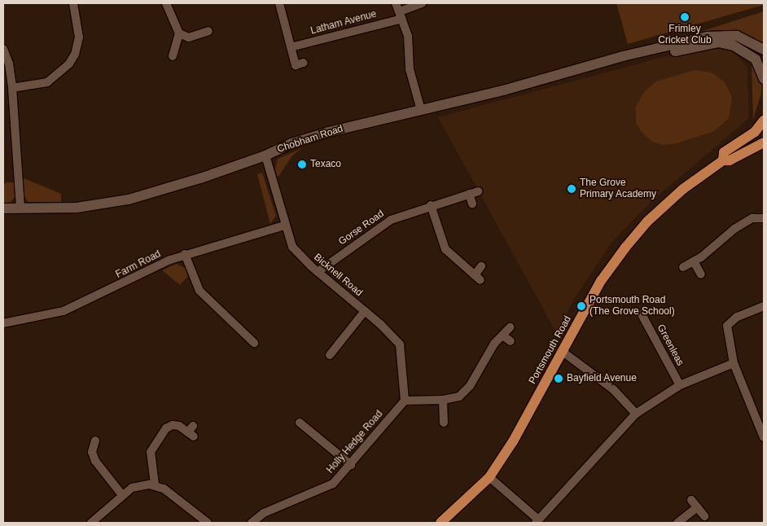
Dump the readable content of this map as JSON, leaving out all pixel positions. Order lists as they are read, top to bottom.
{
  "streets": {
    "main road": ["Chobham Road", "Portsmouth Road"],
    "street": [
      "Latham Avenue",
      "Gorse Road",
      "Farm Road",
      "Bicknell Road",
      "Greenleas",
      "Holly Hedge Road"
    ]
  },
  "crossings": [
    ["Chobham Road", "Bicknell Road"],
    ["Gorse Road", "Bicknell Road"],
    ["Farm Road", "Bicknell Road"],
    ["Bicknell Road", "Holly Hedge Road"]
  ],
  "places": [
    "Frimley Cricket Club",
    "Texaco",
    "The Grove Primary Academy",
    "Portsmouth Road (The Grove School)",
    "Bayfield Avenue"
  ]
}
